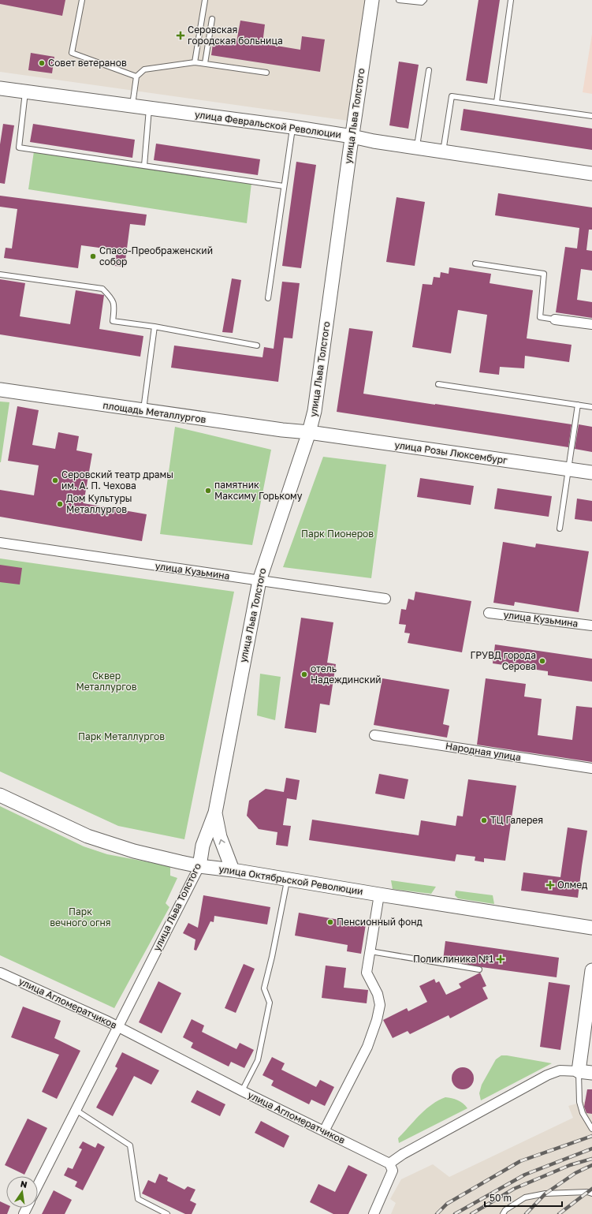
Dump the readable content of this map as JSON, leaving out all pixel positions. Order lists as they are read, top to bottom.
{
  "streets": {
    "street": [
      "улица Льва Толстого",
      "улица Февральской Революции",
      "площадь Металлургов",
      "улица Розы Люксембург",
      "улица Кузьмина",
      "Народная улица",
      "улица Октябрьской Революции",
      "улица Агломератчиков"
    ]
  },
  "crossings": [
    ["улица Льва Толстого", "улица Февральской Революции"],
    ["улица Льва Толстого", "площадь Металлургов"],
    ["улица Льва Толстого", "улица Розы Люксембург"],
    ["улица Льва Толстого", "улица Кузьмина"],
    ["улица Льва Толстого", "улица Октябрьской Революции"],
    ["улица Льва Толстого", "улица Агломератчиков"],
    ["площадь Металлургов", "улица Розы Люксембург"]
  ],
  "parks": [
    "Парк Пионеров",
    "Сквер Металлургов",
    "Парк Металлургов",
    "Парк вечного огня"
  ],
  "places": {
    "health": ["Серовская городская больница", "Олмед", "Поликлиника №1"],
    "other": [
      "Совет ветеранов",
      "Спасо-Преображенский собор",
      "Серовский театр драмы им. А. П. Чехова",
      "памятник Максиму Горькому",
      "Дом Культуры Металлургов",
      "ГРУВД города Серова",
      "отель Надеждинский",
      "ТЦ Галерея",
      "Пенсионный фонд"
    ]
  },
  "scale_bar": "50 m",
  "north": "top"
}
